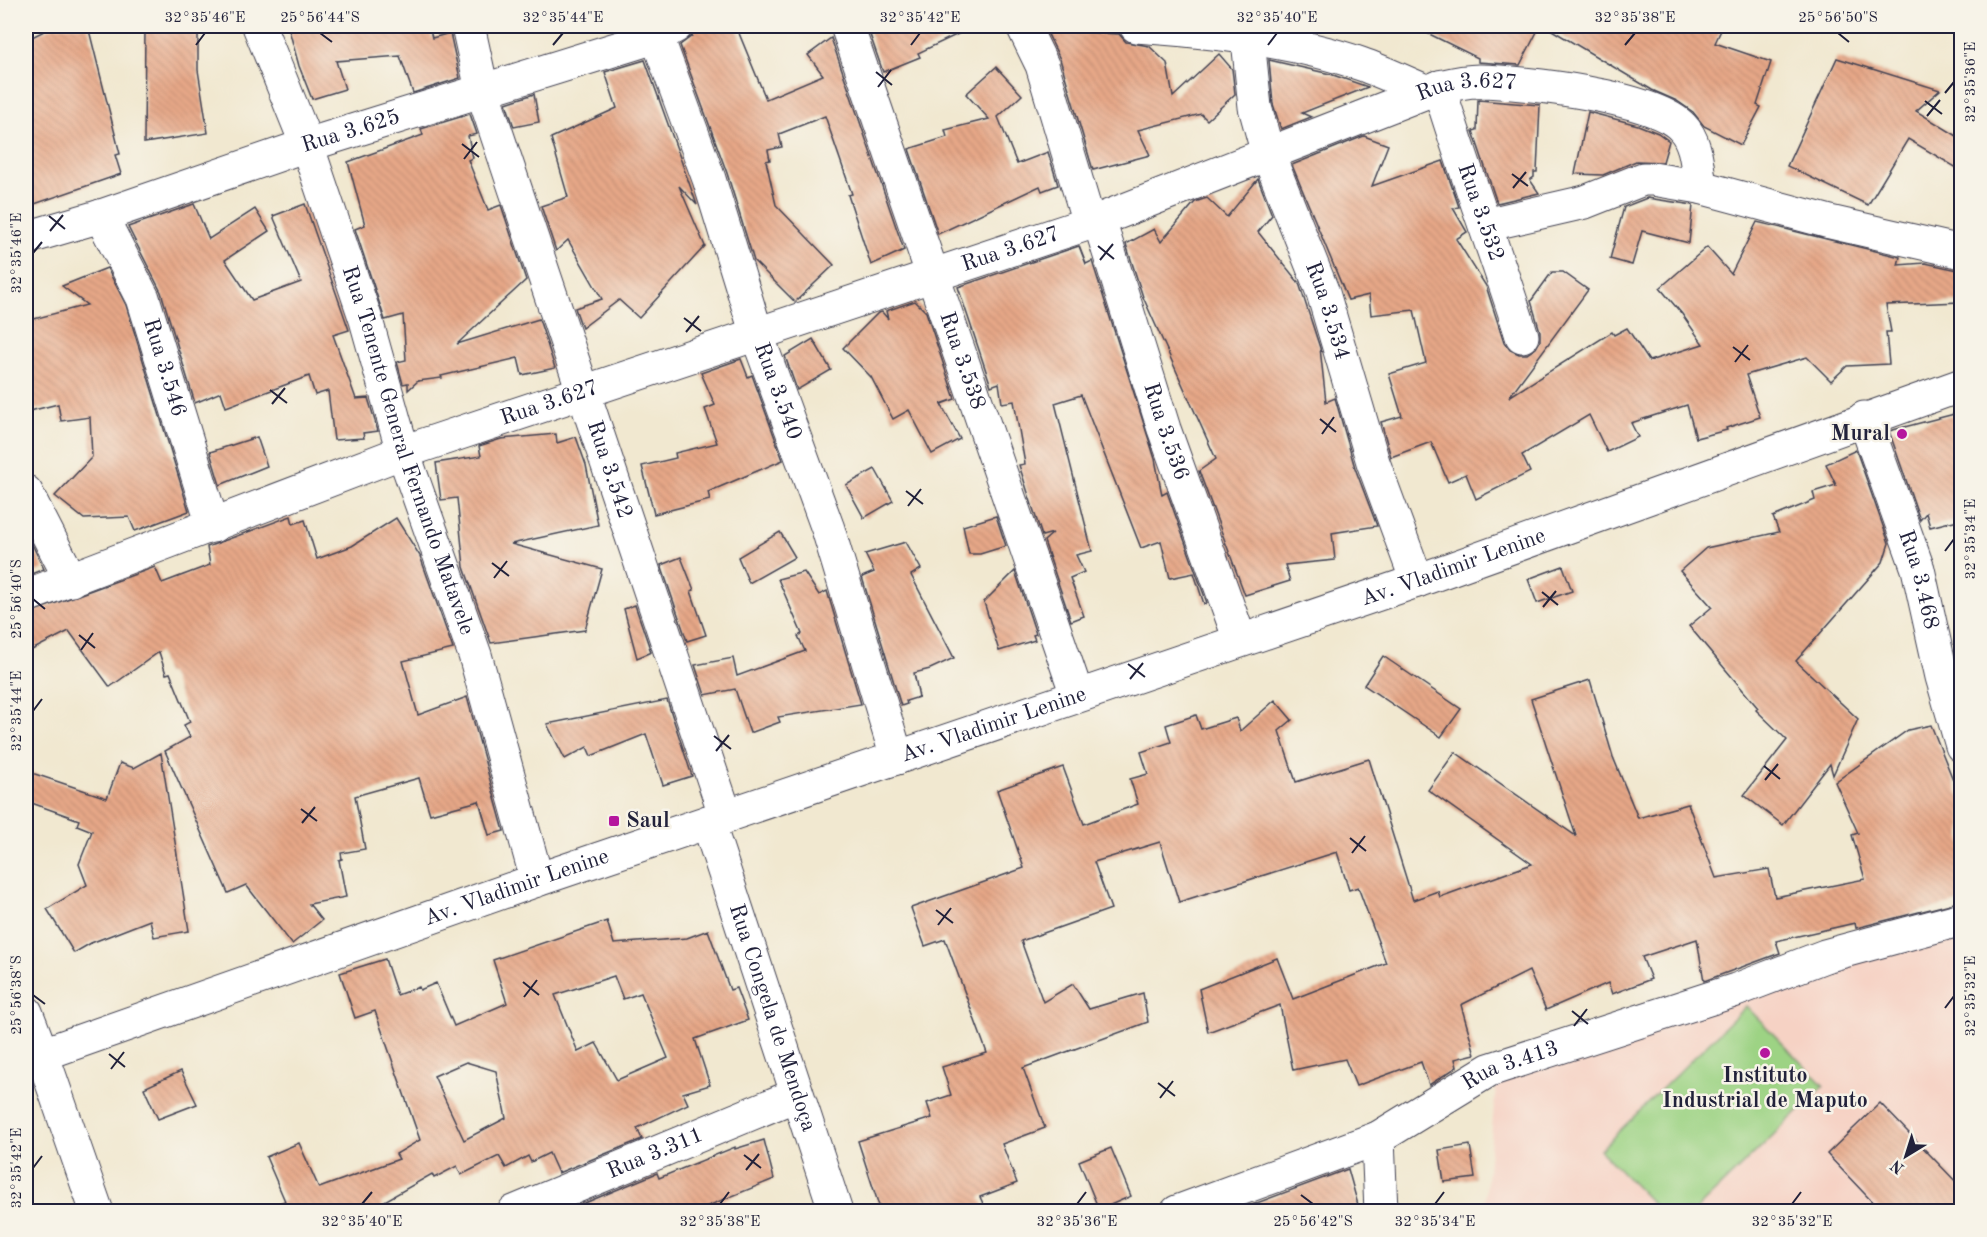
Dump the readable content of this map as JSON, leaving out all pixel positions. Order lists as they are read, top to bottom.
{
  "streets": {
    "street": [
      "Rua 3.627",
      "Rua 3.625",
      "Rua 3.532",
      "Rua 3.534",
      "Rua 3.538",
      "Rua 3.546",
      "Rua 3.540",
      "Rua 3.536",
      "Rua Tenente General Fernando Matavele",
      "Rua 3.542",
      "Av. Vladimir Lenine",
      "Rua 3.468",
      "Rua Congela de Mendoça",
      "Rua 3.413",
      "Rua 3.311"
    ]
  },
  "crossings": [
    ["Rua 3.627", "Rua 3.532"],
    ["Rua 3.627", "Rua 3.534"],
    ["Rua 3.627", "Rua 3.538"],
    ["Rua 3.627", "Rua 3.546"],
    ["Rua 3.627", "Rua 3.540"],
    ["Rua 3.627", "Rua 3.536"],
    ["Rua 3.627", "Rua Tenente General Fernando Matavele"],
    ["Rua 3.627", "Rua 3.542"],
    ["Rua 3.625", "Rua 3.546"],
    ["Rua 3.625", "Rua 3.540"],
    ["Rua 3.625", "Rua Tenente General Fernando Matavele"],
    ["Rua 3.625", "Rua 3.542"],
    ["Rua 3.534", "Av. Vladimir Lenine"],
    ["Rua 3.538", "Av. Vladimir Lenine"],
    ["Rua 3.540", "Av. Vladimir Lenine"],
    ["Rua 3.536", "Av. Vladimir Lenine"],
    ["Rua Tenente General Fernando Matavele", "Av. Vladimir Lenine"],
    ["Rua 3.542", "Av. Vladimir Lenine"],
    ["Rua 3.542", "Rua Congela de Mendoça"],
    ["Av. Vladimir Lenine", "Rua 3.468"],
    ["Av. Vladimir Lenine", "Rua Congela de Mendoça"],
    ["Rua Congela de Mendoça", "Rua 3.311"]
  ],
  "places": {
    "other": ["Mural", "Instituto Industrial de Maputo"],
    "transit": ["Saul"]
  },
  "north": "bottom left",
  "coordinates": [
    "32°35'46\"E",
    "25°56'44\"S",
    "32°35'44\"E",
    "32°35'42\"E",
    "32°35'40\"E",
    "32°35'38\"E",
    "25°56'50\"S",
    "32°35'36\"E",
    "32°35'34\"E",
    "25°56'40\"S",
    "25°56'38\"S",
    "32°35'32\"E",
    "25°56'42\"S"
  ]
}
